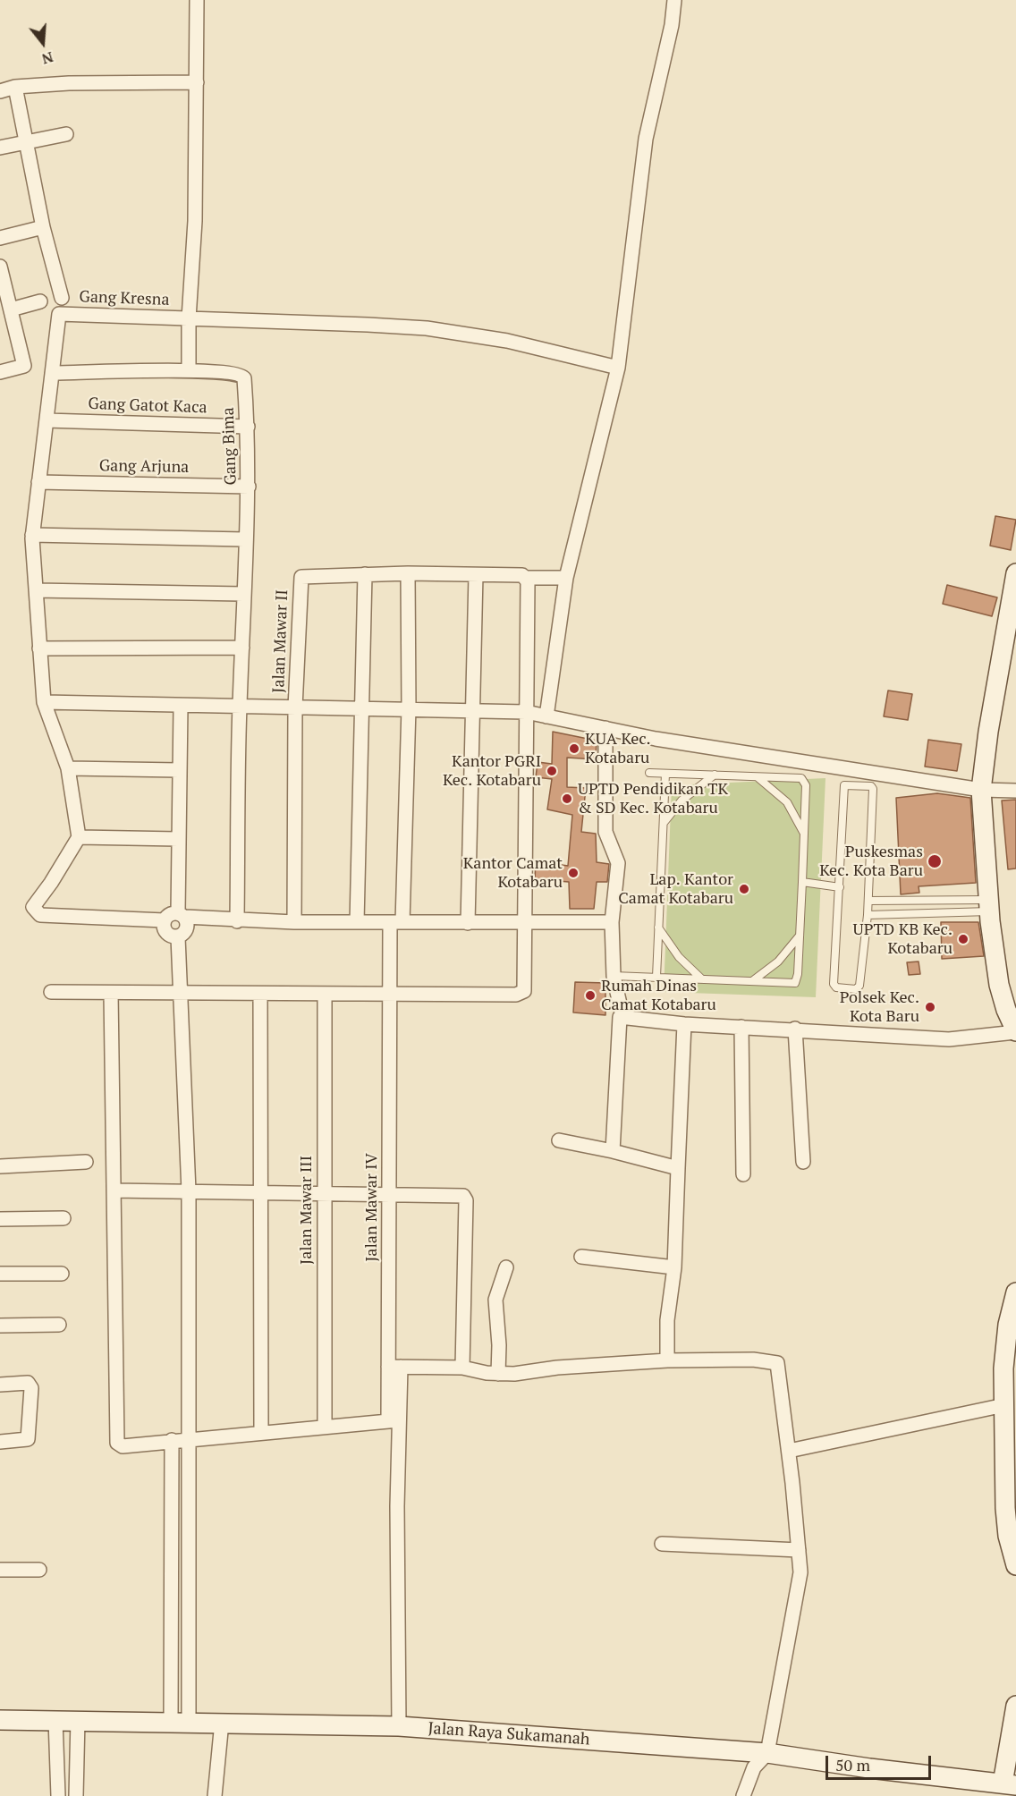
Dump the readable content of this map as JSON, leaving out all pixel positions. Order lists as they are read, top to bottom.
{
  "streets": {
    "street": [
      "Gang Kresna",
      "Gang Gatot Kaca",
      "Gang Bima",
      "Gang Arjuna",
      "Jalan Mawar II",
      "Jalan Mawar IV",
      "Jalan Mawar III",
      "Jalan Raya Sukamanah"
    ]
  },
  "crossings": [
    ["Gang Kresna", "Gang Bima"],
    ["Gang Gatot Kaca", "Gang Bima"],
    ["Gang Bima", "Gang Arjuna"],
    ["Jalan Mawar IV", "Jalan Raya Sukamanah"]
  ],
  "places": [
    "KUA Kec. Kotabaru",
    "Kantor PGRI Kec. Kotabaru",
    "UPTD Pendidikan TK & SD Kec. Kotabaru",
    "Puskesmas Kec. Kota Baru",
    "Kantor Camat Kotabaru",
    "Lap. Kantor Camat Kotabaru",
    "UPTD KB Kec. Kotabaru",
    "Rumah Dinas Camat Kotabaru",
    "Polsek Kec. Kota Baru"
  ],
  "scale_bar": "50 m",
  "north": "bottom"
}
